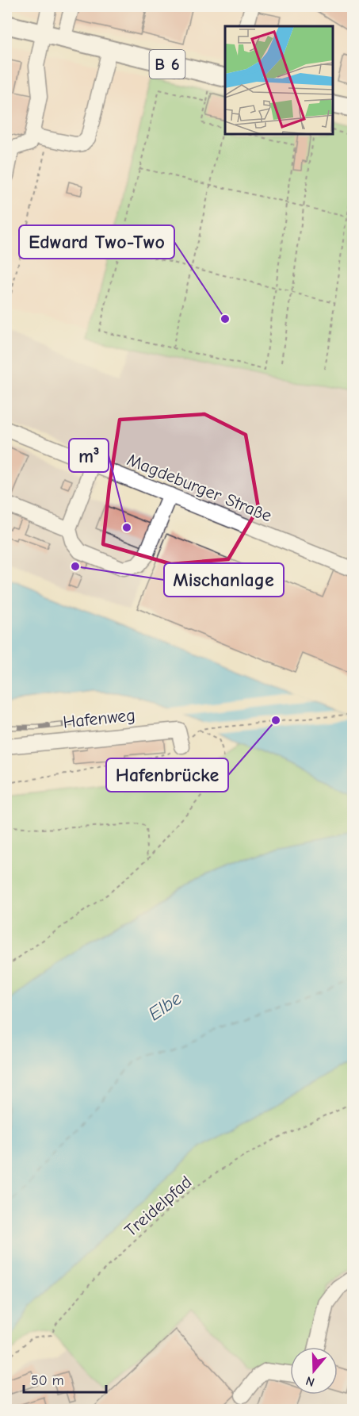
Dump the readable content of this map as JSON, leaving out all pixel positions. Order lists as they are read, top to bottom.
{
  "streets": {
    "main road": ["B 6"],
    "street": ["Magdeburger Straße", "Hafenweg"],
    "path": ["Treidelpfad"]
  },
  "water": ["Elbe"],
  "places": [
    "Edward Two-Two",
    "m³",
    "Mischanlage",
    "Hafenbrücke"
  ],
  "scale_bar": "50 m",
  "north": "bottom"
}
